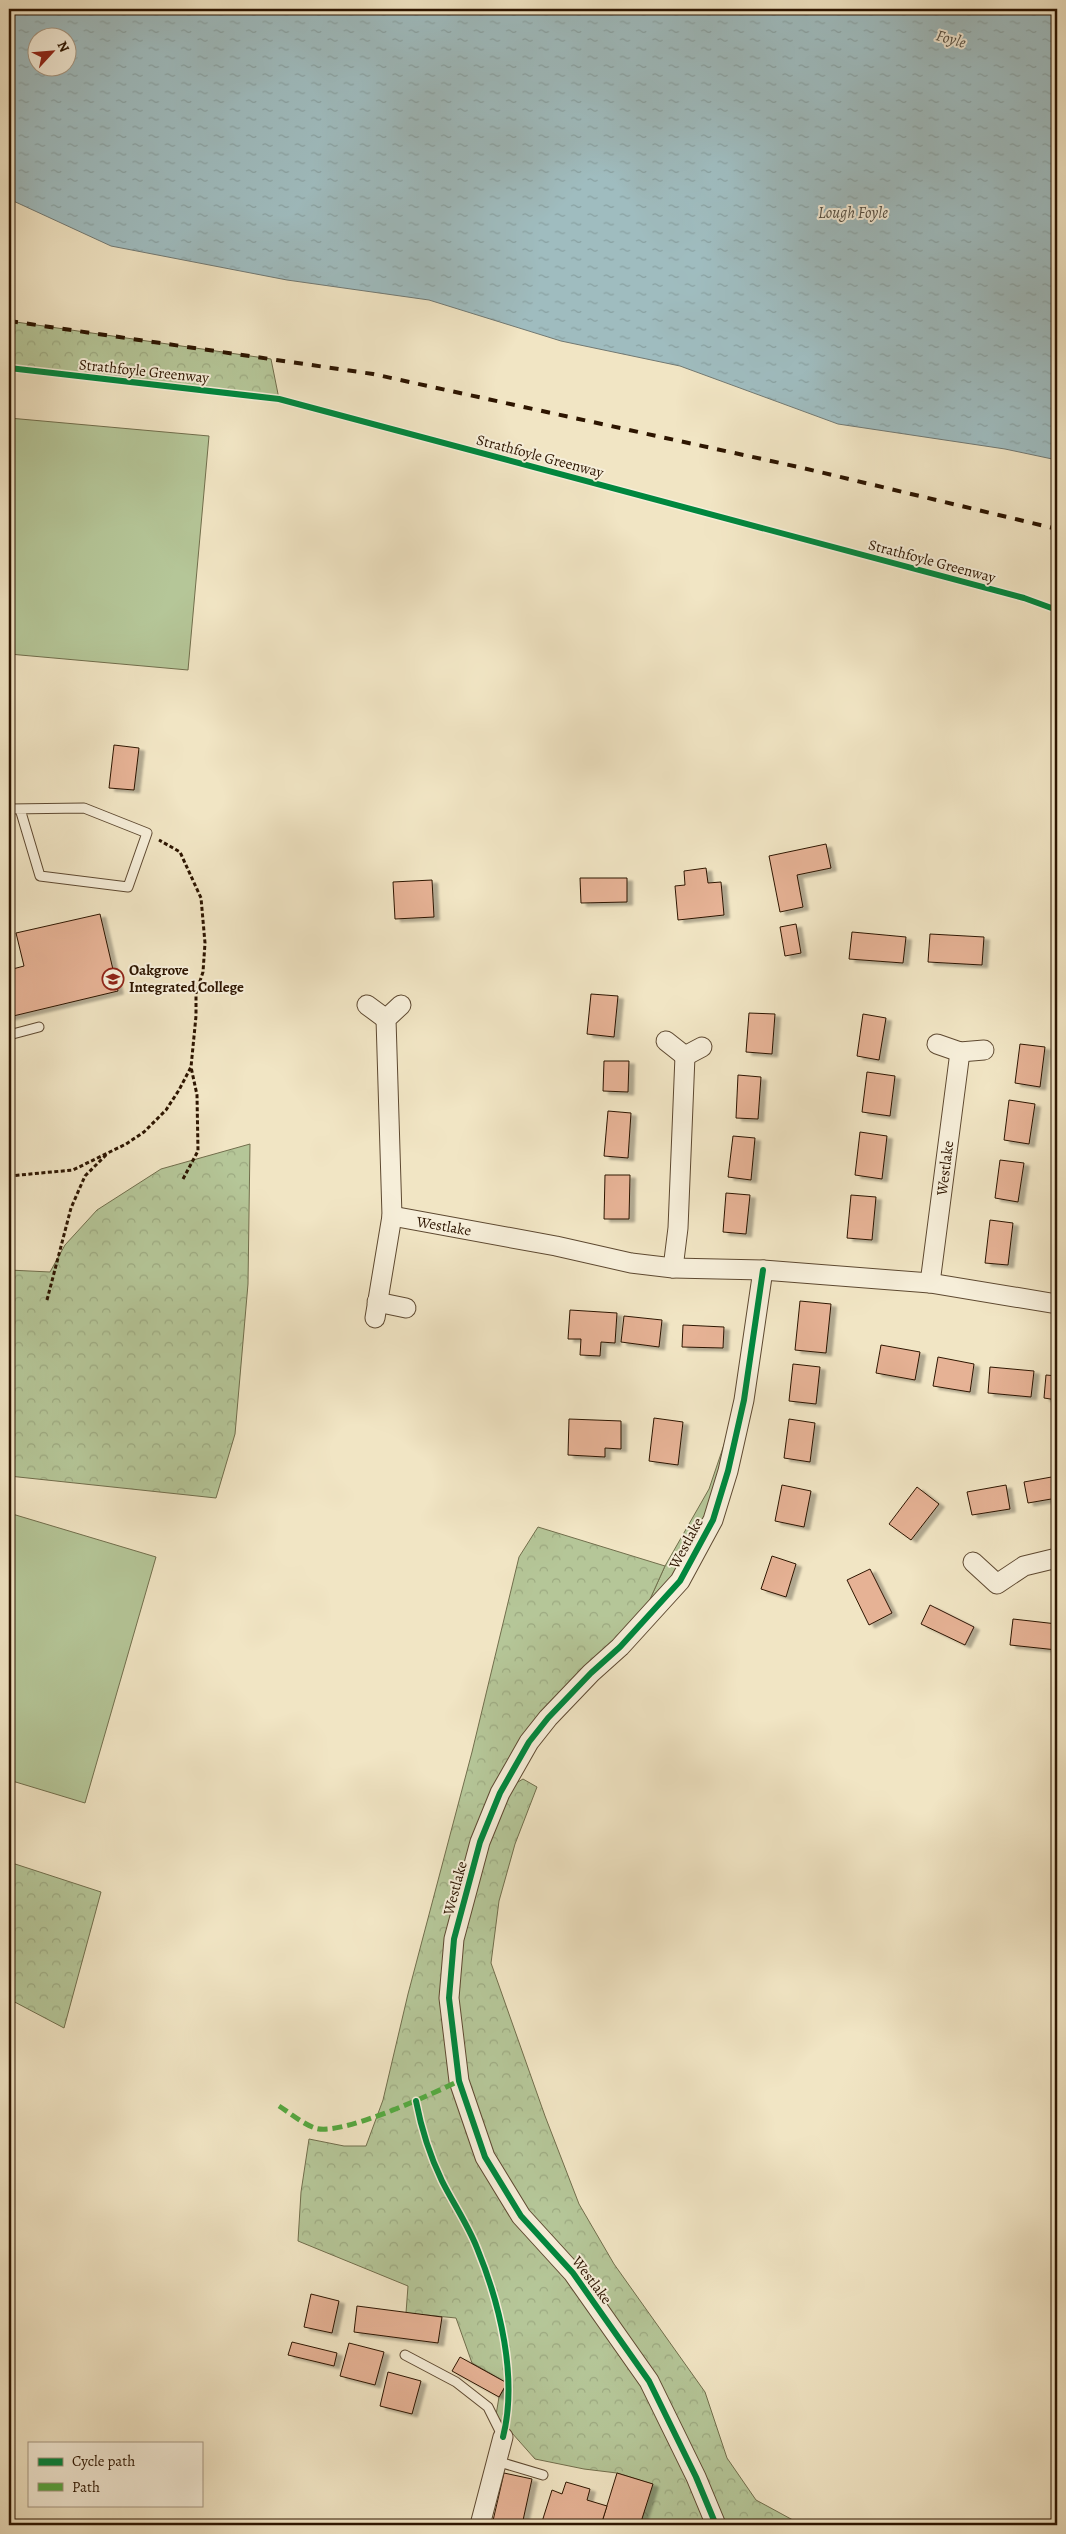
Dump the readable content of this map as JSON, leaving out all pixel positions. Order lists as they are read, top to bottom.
{
  "streets": {
    "street": ["Westlake"],
    "cycle path": ["Strathfoyle Greenway"]
  },
  "water": ["Foyle", "Lough Foyle"],
  "places": {
    "school or university": ["Oakgrove Integrated College"]
  },
  "legend": ["Cycle path", "Path"],
  "north": "top right"
}
